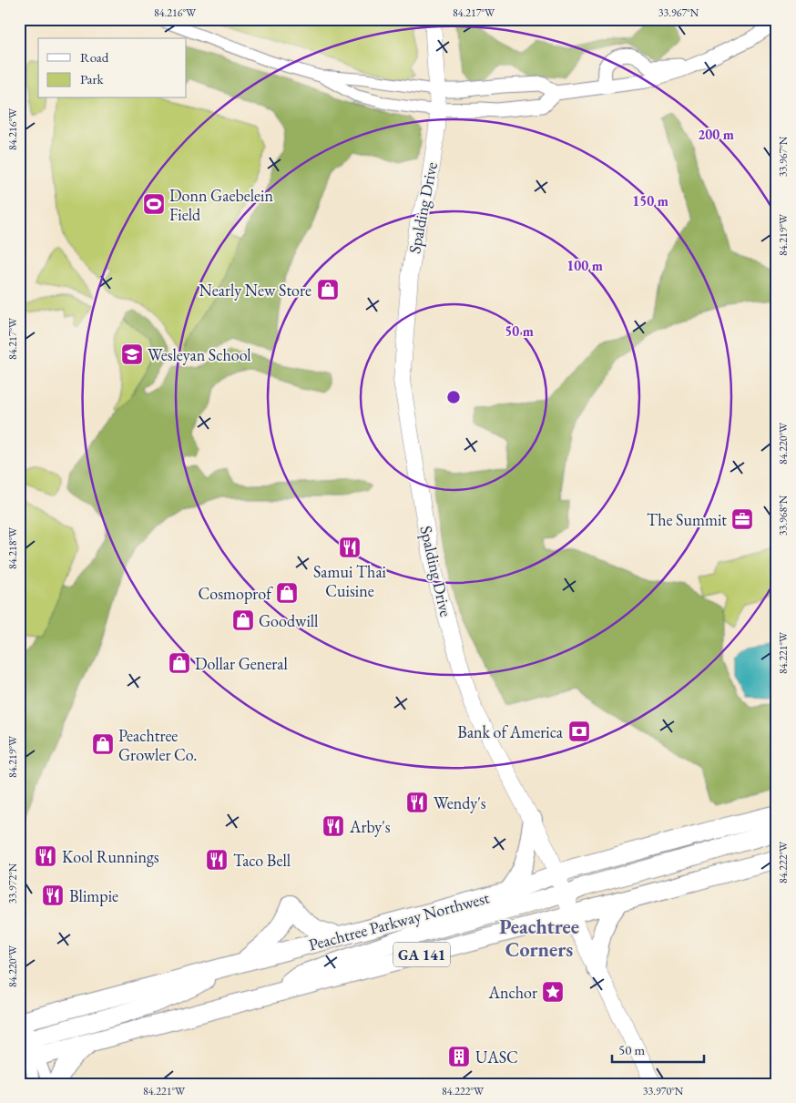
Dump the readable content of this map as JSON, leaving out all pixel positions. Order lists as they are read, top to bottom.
{
  "streets": {
    "highway": ["Peachtree Parkway Northwest", "GA 141"],
    "main road": ["Spalding Drive"]
  },
  "crossings": [
    ["Spalding Drive", "Peachtree Parkway Northwest"],
    ["Spalding Drive", "GA 141"]
  ],
  "districts": ["Peachtree Corners"],
  "places": {
    "sports": ["Donn Gaebelein Field"],
    "shop": [
      "Nearly New Store",
      "Cosmoprof",
      "Goodwill",
      "Dollar General",
      "Peachtree Growler Co."
    ],
    "school or university": ["Wesleyan School"],
    "office": ["The Summit"],
    "restaurant": [
      "Samui Thai Cuisine",
      "Wendy's",
      "Arby's",
      "Kool Runnings",
      "Taco Bell",
      "Blimpie"
    ],
    "bank": ["Bank of America"],
    "place": ["Anchor"],
    "building": ["UASC"]
  },
  "legend": ["Road", "Park"],
  "scale_bar": "50 m",
  "coordinates": [
    "84.216°W",
    "84.217°W",
    "33.967°N",
    "84.219°W",
    "84.220°W",
    "33.968°N",
    "84.218°W",
    "84.221°W",
    "84.222°W",
    "33.972°N",
    "33.970°N"
  ],
  "rings": [
    "200 m",
    "150 m",
    "100 m",
    "50 m"
  ]
}
